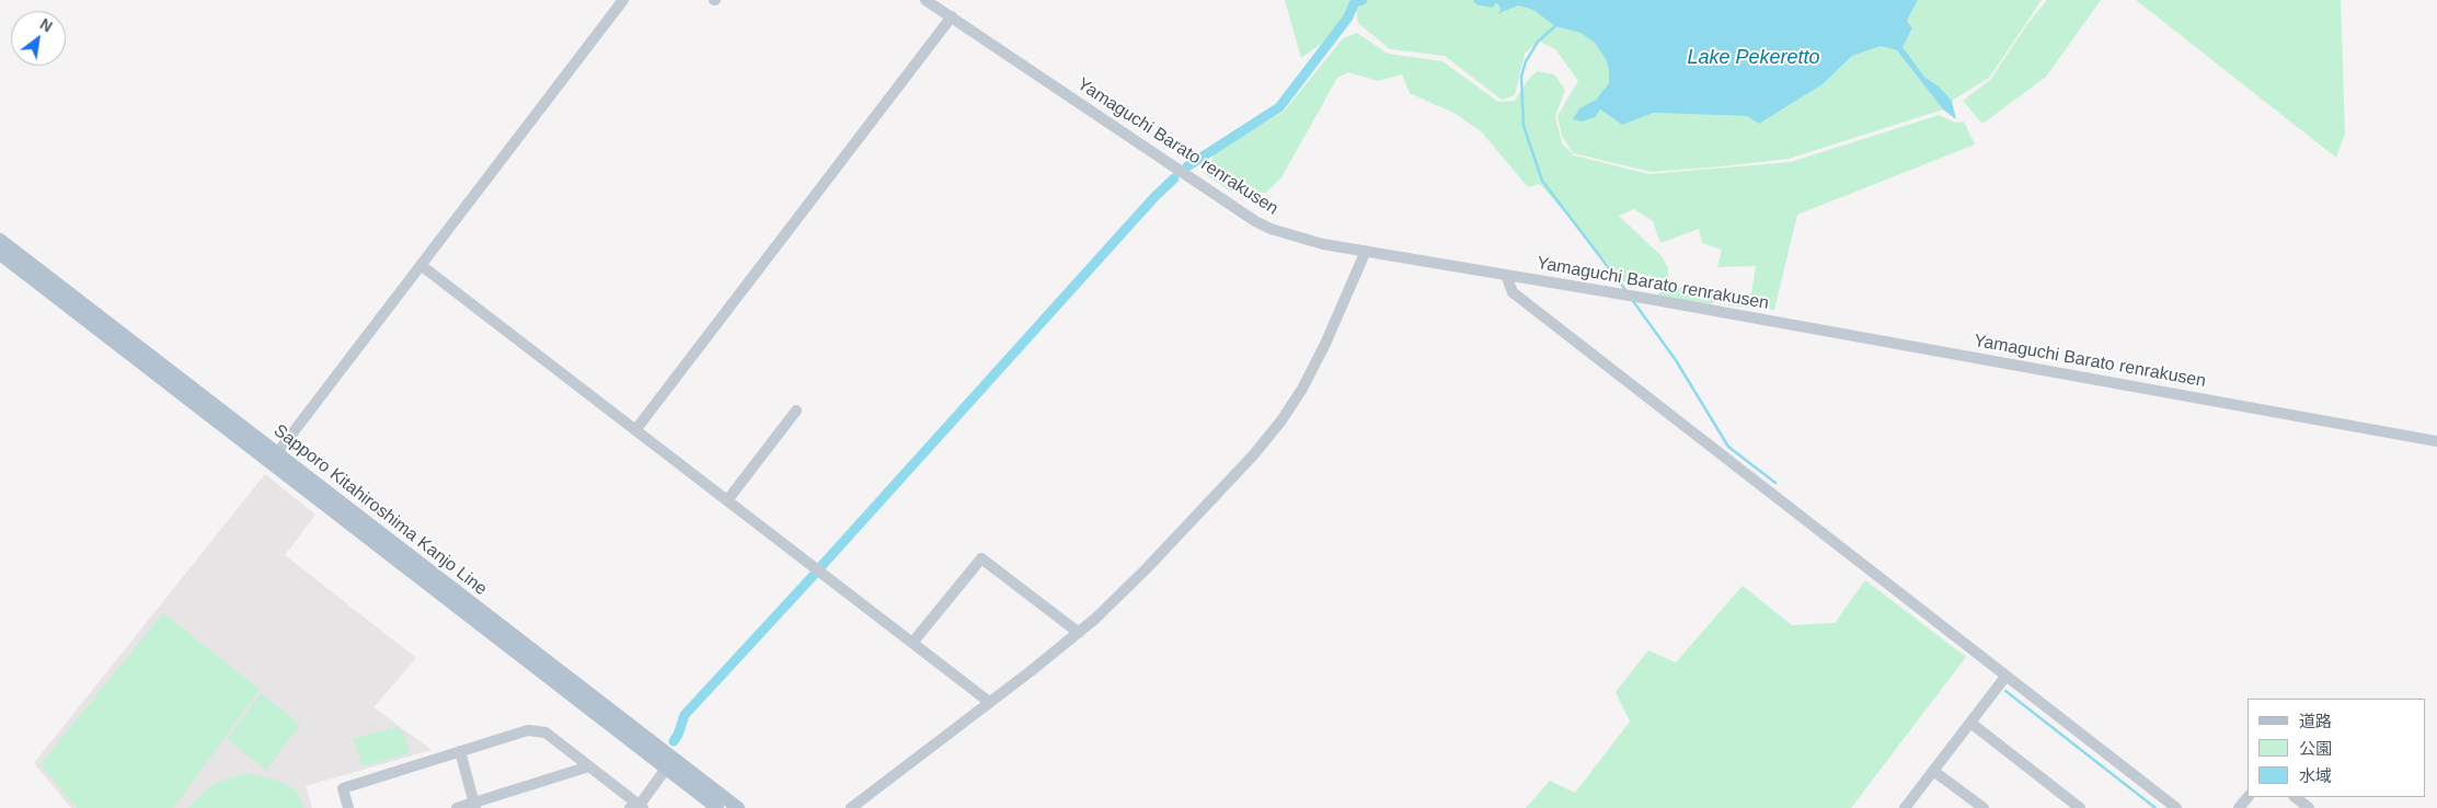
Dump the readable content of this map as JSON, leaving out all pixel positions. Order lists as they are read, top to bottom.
{
  "streets": {
    "main road": ["Sapporo Kitahiroshima Kanjo Line"],
    "street": ["Yamaguchi Barato renrakusen"]
  },
  "water": ["Lake Pekeretto"],
  "legend": ["道路", "公園", "水域"],
  "north": "top right"
}
